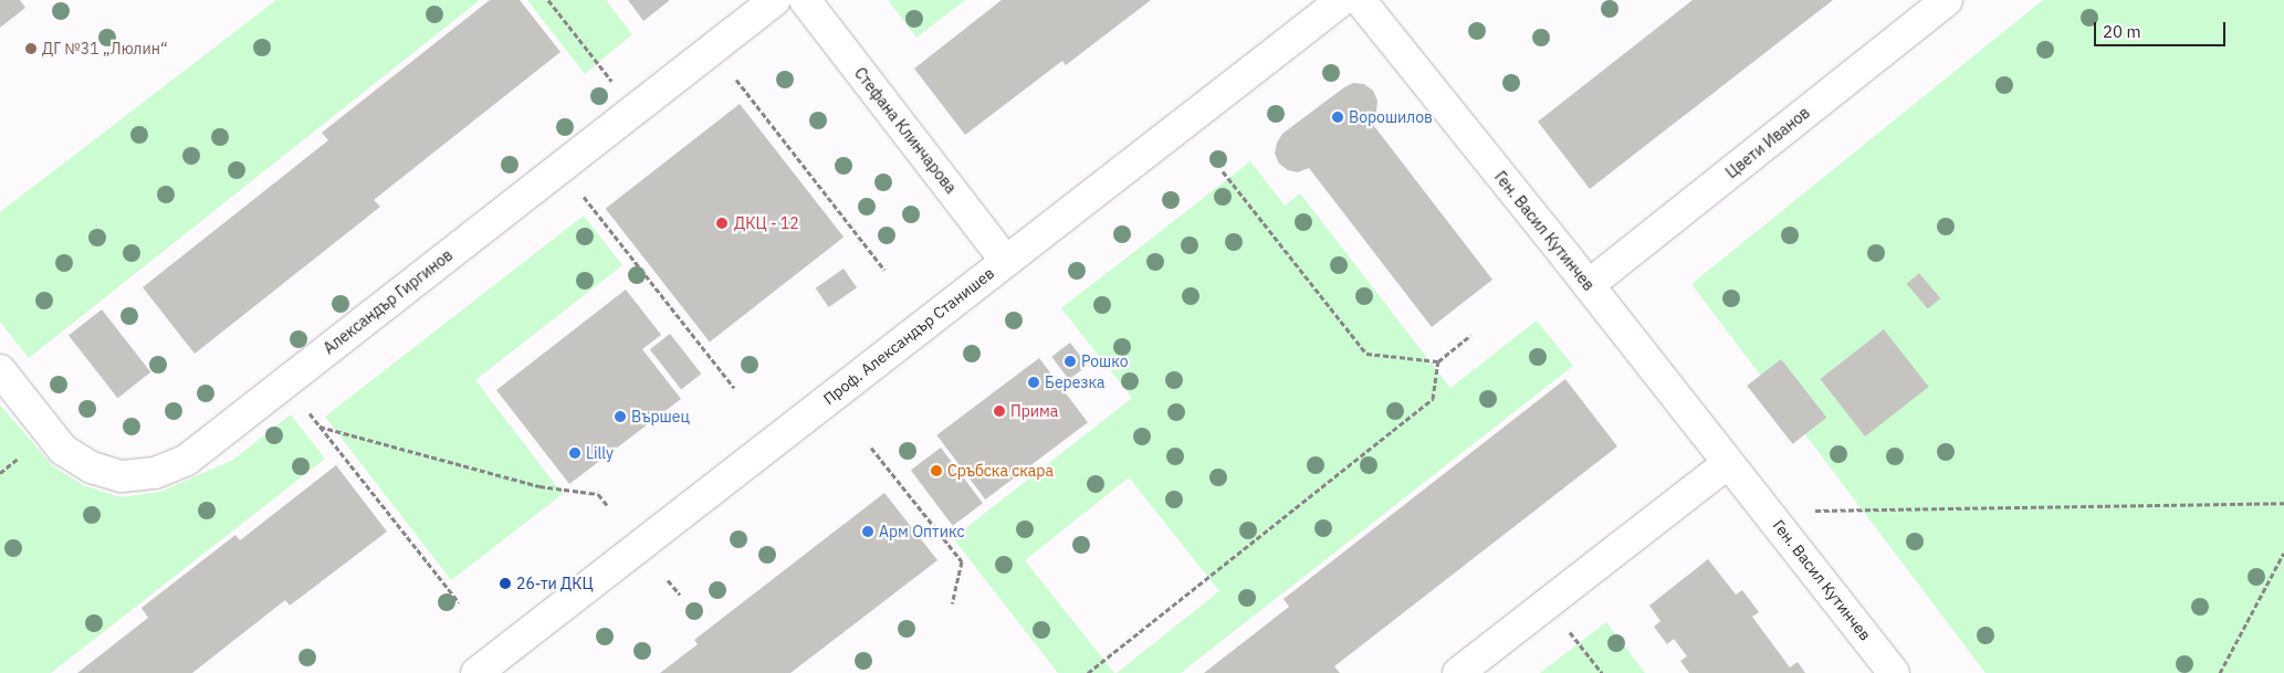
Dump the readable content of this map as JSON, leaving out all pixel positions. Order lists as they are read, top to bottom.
{
  "streets": {
    "street": [
      "Стефана Клинчарова",
      "Цвети Иванов",
      "Ген. Васил Кутинчев",
      "Александър Гиргинов",
      "Проф. Александър Станишев"
    ]
  },
  "crossings": [
    ["Стефана Клинчарова", "Проф. Александър Станишев"],
    ["Цвети Иванов", "Ген. Васил Кутинчев"]
  ],
  "places": [
    "ДГ №31 „Люлин“",
    "Ворошилов",
    "ДКЦ - 12",
    "Рошко",
    "Березка",
    "Прима",
    "Вършец",
    "Lilly",
    "Сръбска скара",
    "Арм Оптикс",
    "26-ти ДКЦ"
  ],
  "scale_bar": "20 m"
}
